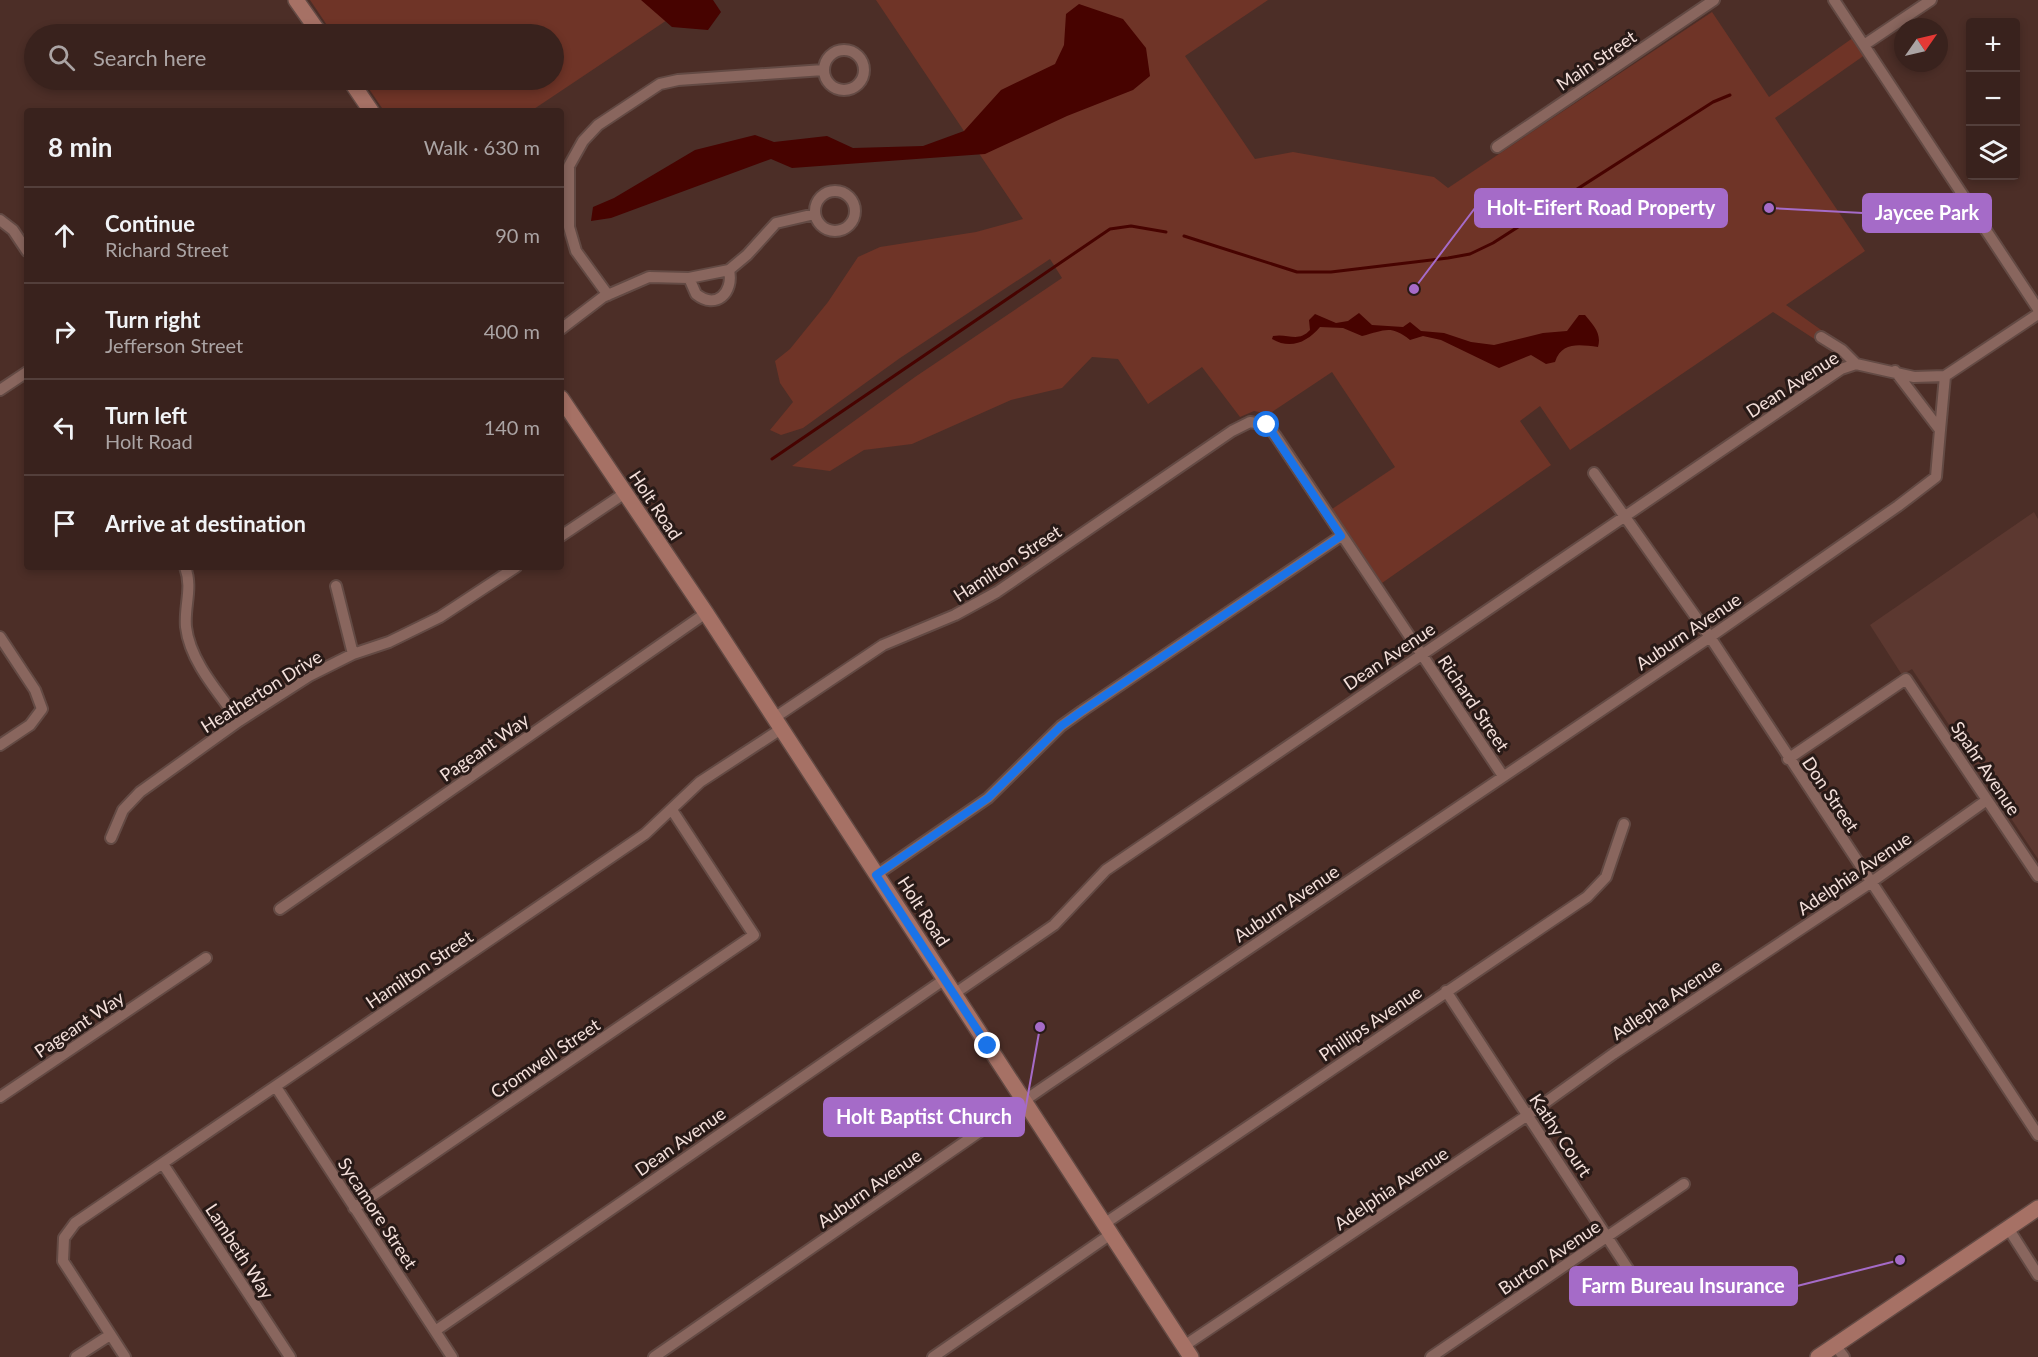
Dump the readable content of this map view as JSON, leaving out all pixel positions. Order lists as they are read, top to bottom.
{
  "streets": {
    "main road": ["Holt Road"],
    "street": [
      "Main Street",
      "Dean Avenue",
      "Hamilton Street",
      "Auburn Avenue",
      "Heatherton Drive",
      "Richard Street",
      "Pageant Way",
      "Spahr Avenue",
      "Don Street",
      "Adelphia Avenue",
      "Adlepha Avenue",
      "Phillips Avenue",
      "Cromwell Street",
      "Kathy Court",
      "Sycamore Street",
      "Lambeth Way",
      "Burton Avenue"
    ]
  },
  "crossings": [
    ["Dean Avenue", "Holt Road"],
    ["Dean Avenue", "Richard Street"],
    ["Dean Avenue", "Don Street"],
    ["Dean Avenue", "Sycamore Street"],
    ["Holt Road", "Hamilton Street"],
    ["Holt Road", "Auburn Avenue"],
    ["Holt Road", "Pageant Way"],
    ["Holt Road", "Adelphia Avenue"],
    ["Holt Road", "Phillips Avenue"],
    ["Hamilton Street", "Richard Street"],
    ["Hamilton Street", "Cromwell Street"],
    ["Hamilton Street", "Sycamore Street"],
    ["Hamilton Street", "Lambeth Way"],
    ["Auburn Avenue", "Richard Street"],
    ["Auburn Avenue", "Don Street"],
    ["Spahr Avenue", "Don Street"],
    ["Spahr Avenue", "Adelphia Avenue"],
    ["Don Street", "Adelphia Avenue"],
    ["Adelphia Avenue", "Adlepha Avenue"],
    ["Adelphia Avenue", "Kathy Court"],
    ["Phillips Avenue", "Kathy Court"],
    ["Cromwell Street", "Sycamore Street"],
    ["Kathy Court", "Burton Avenue"]
  ],
  "places": [
    "Jaycee Park",
    "Holt-Eifert Road Property",
    "Holt Baptist Church",
    "Farm Bureau Insurance"
  ],
  "north": "top right",
  "page": {
    "map_buttons": ["+", "−"],
    "search": "Search here",
    "heading": ["8 min", "Walk · 630 m"],
    "list": [
      ["Continue", "Richard Street", "90 m"],
      ["Turn right", "Jefferson Street", "400 m"],
      ["Turn left", "Holt Road", "140 m"],
      "Arrive at destination"
    ]
  }
}
